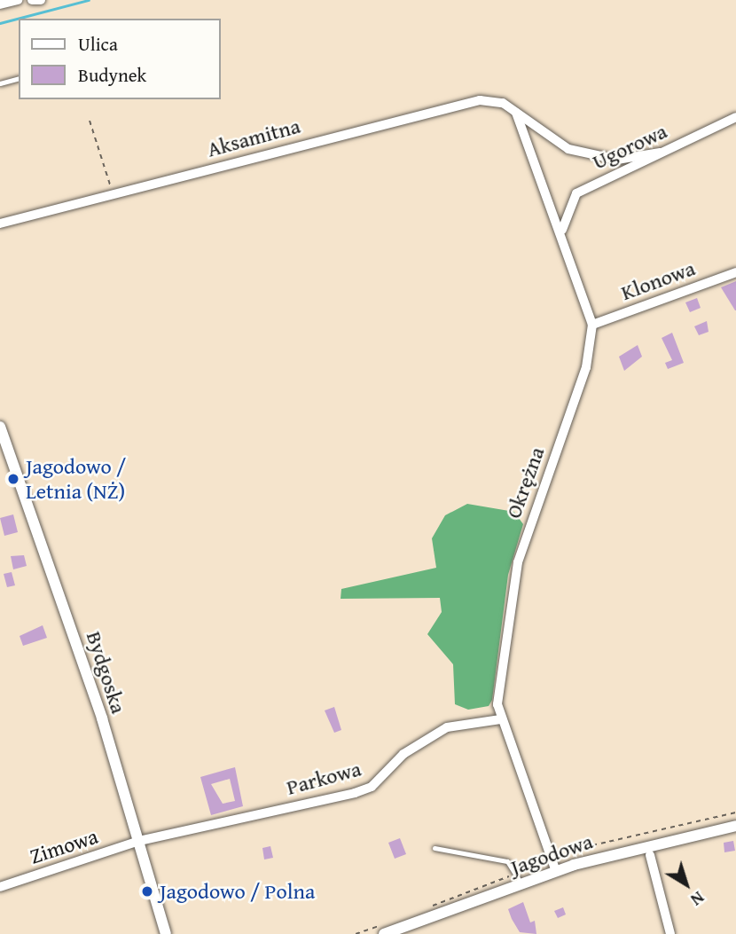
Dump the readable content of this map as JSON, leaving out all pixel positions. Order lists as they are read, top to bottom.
{
  "streets": {
    "street": [
      "Aksamitna",
      "Ugorowa",
      "Klonowa",
      "Okrężna",
      "Bydgoska",
      "Parkowa",
      "Zimowa",
      "Jagodowa"
    ]
  },
  "crossings": [
    ["Aksamitna", "Ugorowa"],
    ["Aksamitna", "Okrężna"],
    ["Ugorowa", "Okrężna"],
    ["Klonowa", "Okrężna"],
    ["Okrężna", "Parkowa"],
    ["Okrężna", "Jagodowa"],
    ["Bydgoska", "Parkowa"],
    ["Bydgoska", "Zimowa"],
    ["Parkowa", "Zimowa"]
  ],
  "places": ["Jagodowo / Letnia (NŻ)", "Jagodowo / Polna"],
  "legend": ["Ulica", "Budynek"],
  "north": "bottom right"
}
